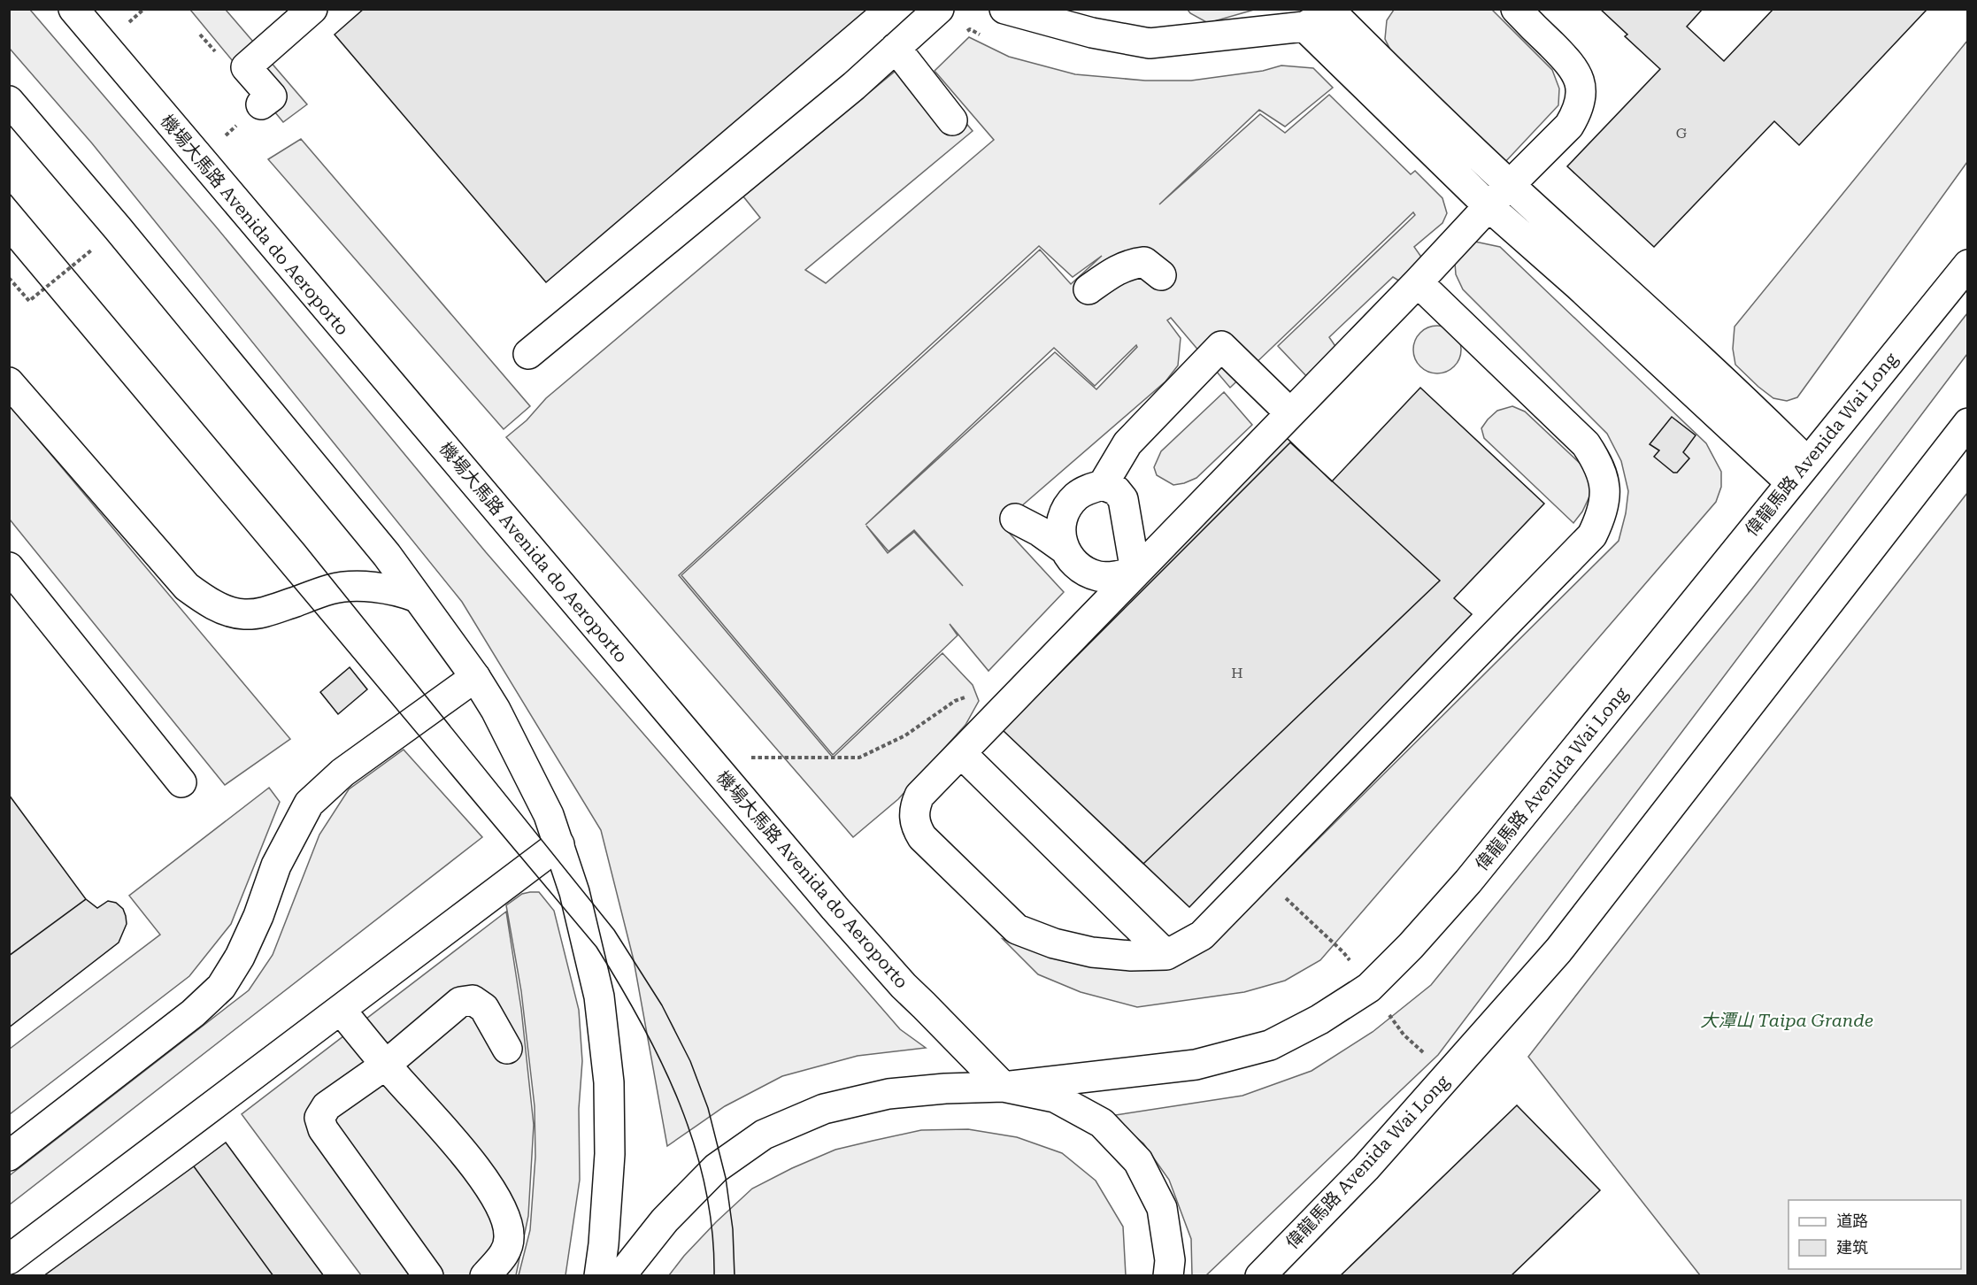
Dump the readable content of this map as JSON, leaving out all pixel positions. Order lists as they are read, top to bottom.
{
  "streets": {
    "main road": ["機場大馬路 Avenida do Aeroporto", "偉龍馬路 Avenida Wai Long"]
  },
  "crossings": [
    ["機場大馬路 Avenida do Aeroporto", "偉龍馬路 Avenida Wai Long"]
  ],
  "parks": ["大潭山 Taipa Grande"],
  "house_numbers": ["G", "H"],
  "legend": ["道路", "建筑"]
}
